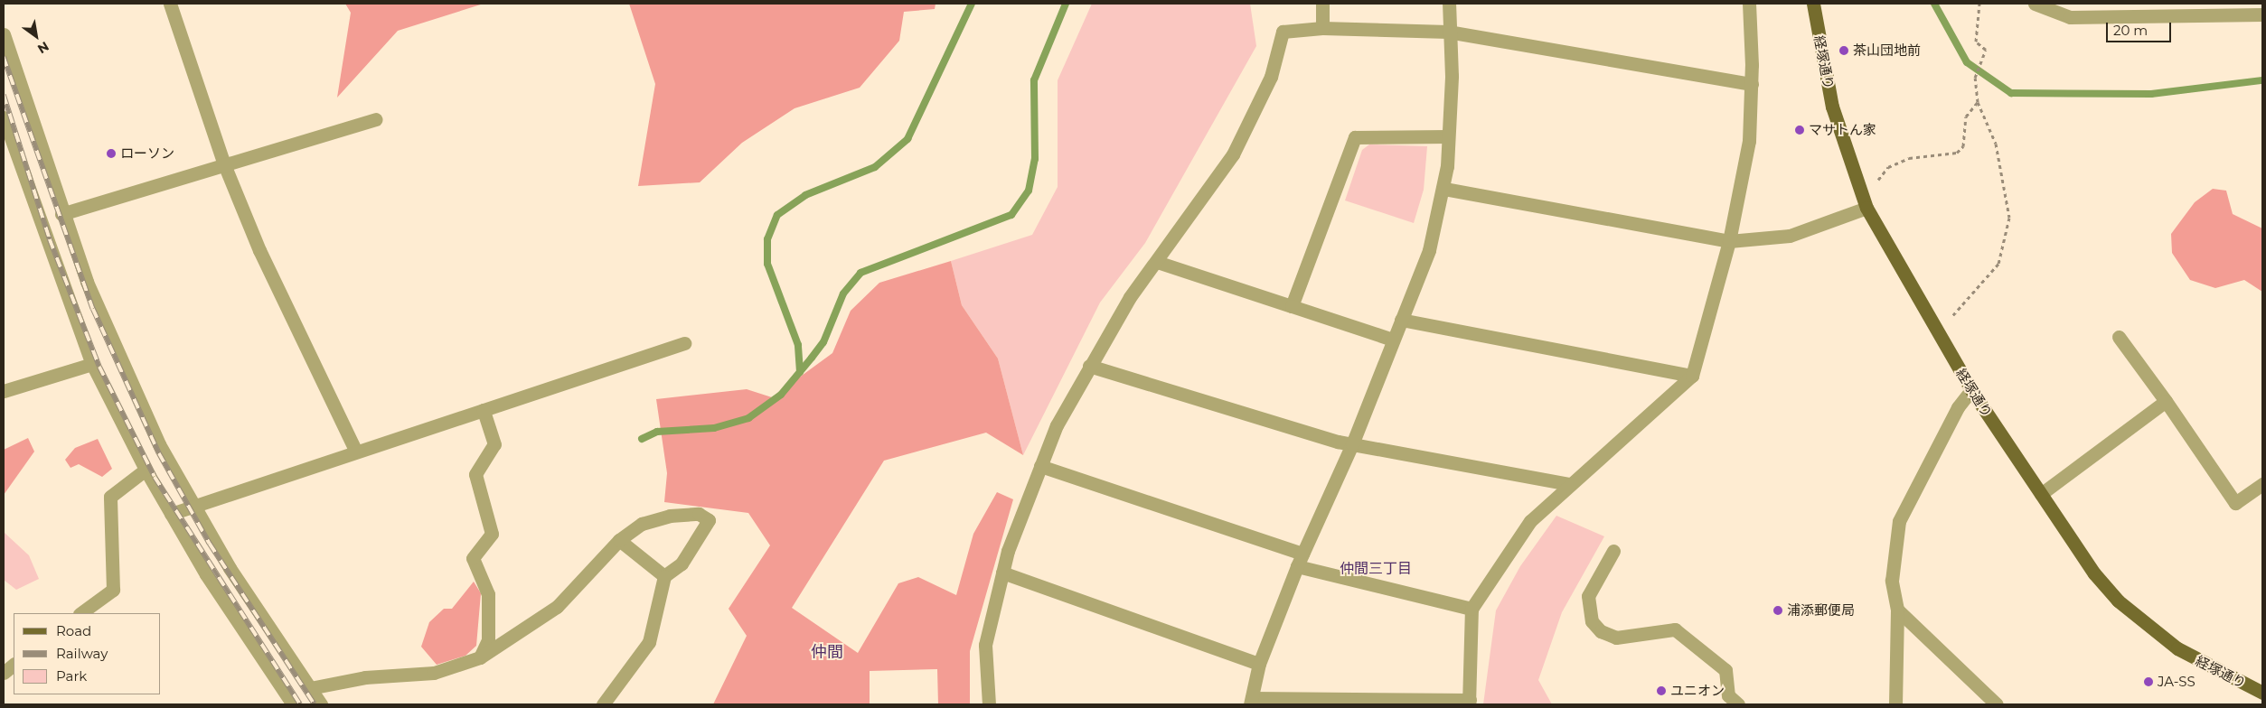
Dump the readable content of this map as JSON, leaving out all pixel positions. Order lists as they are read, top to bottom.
{
  "streets": {
    "main road": ["経塚通り"]
  },
  "districts": ["仲間三丁目", "仲間"],
  "places": [
    "茶山団地前",
    "マサトん家",
    "ローソン",
    "浦添郵便局",
    "JA-SS",
    "ユニオン"
  ],
  "legend": ["Road", "Railway", "Park"],
  "scale_bar": "20 m",
  "north": "bottom right"
}
